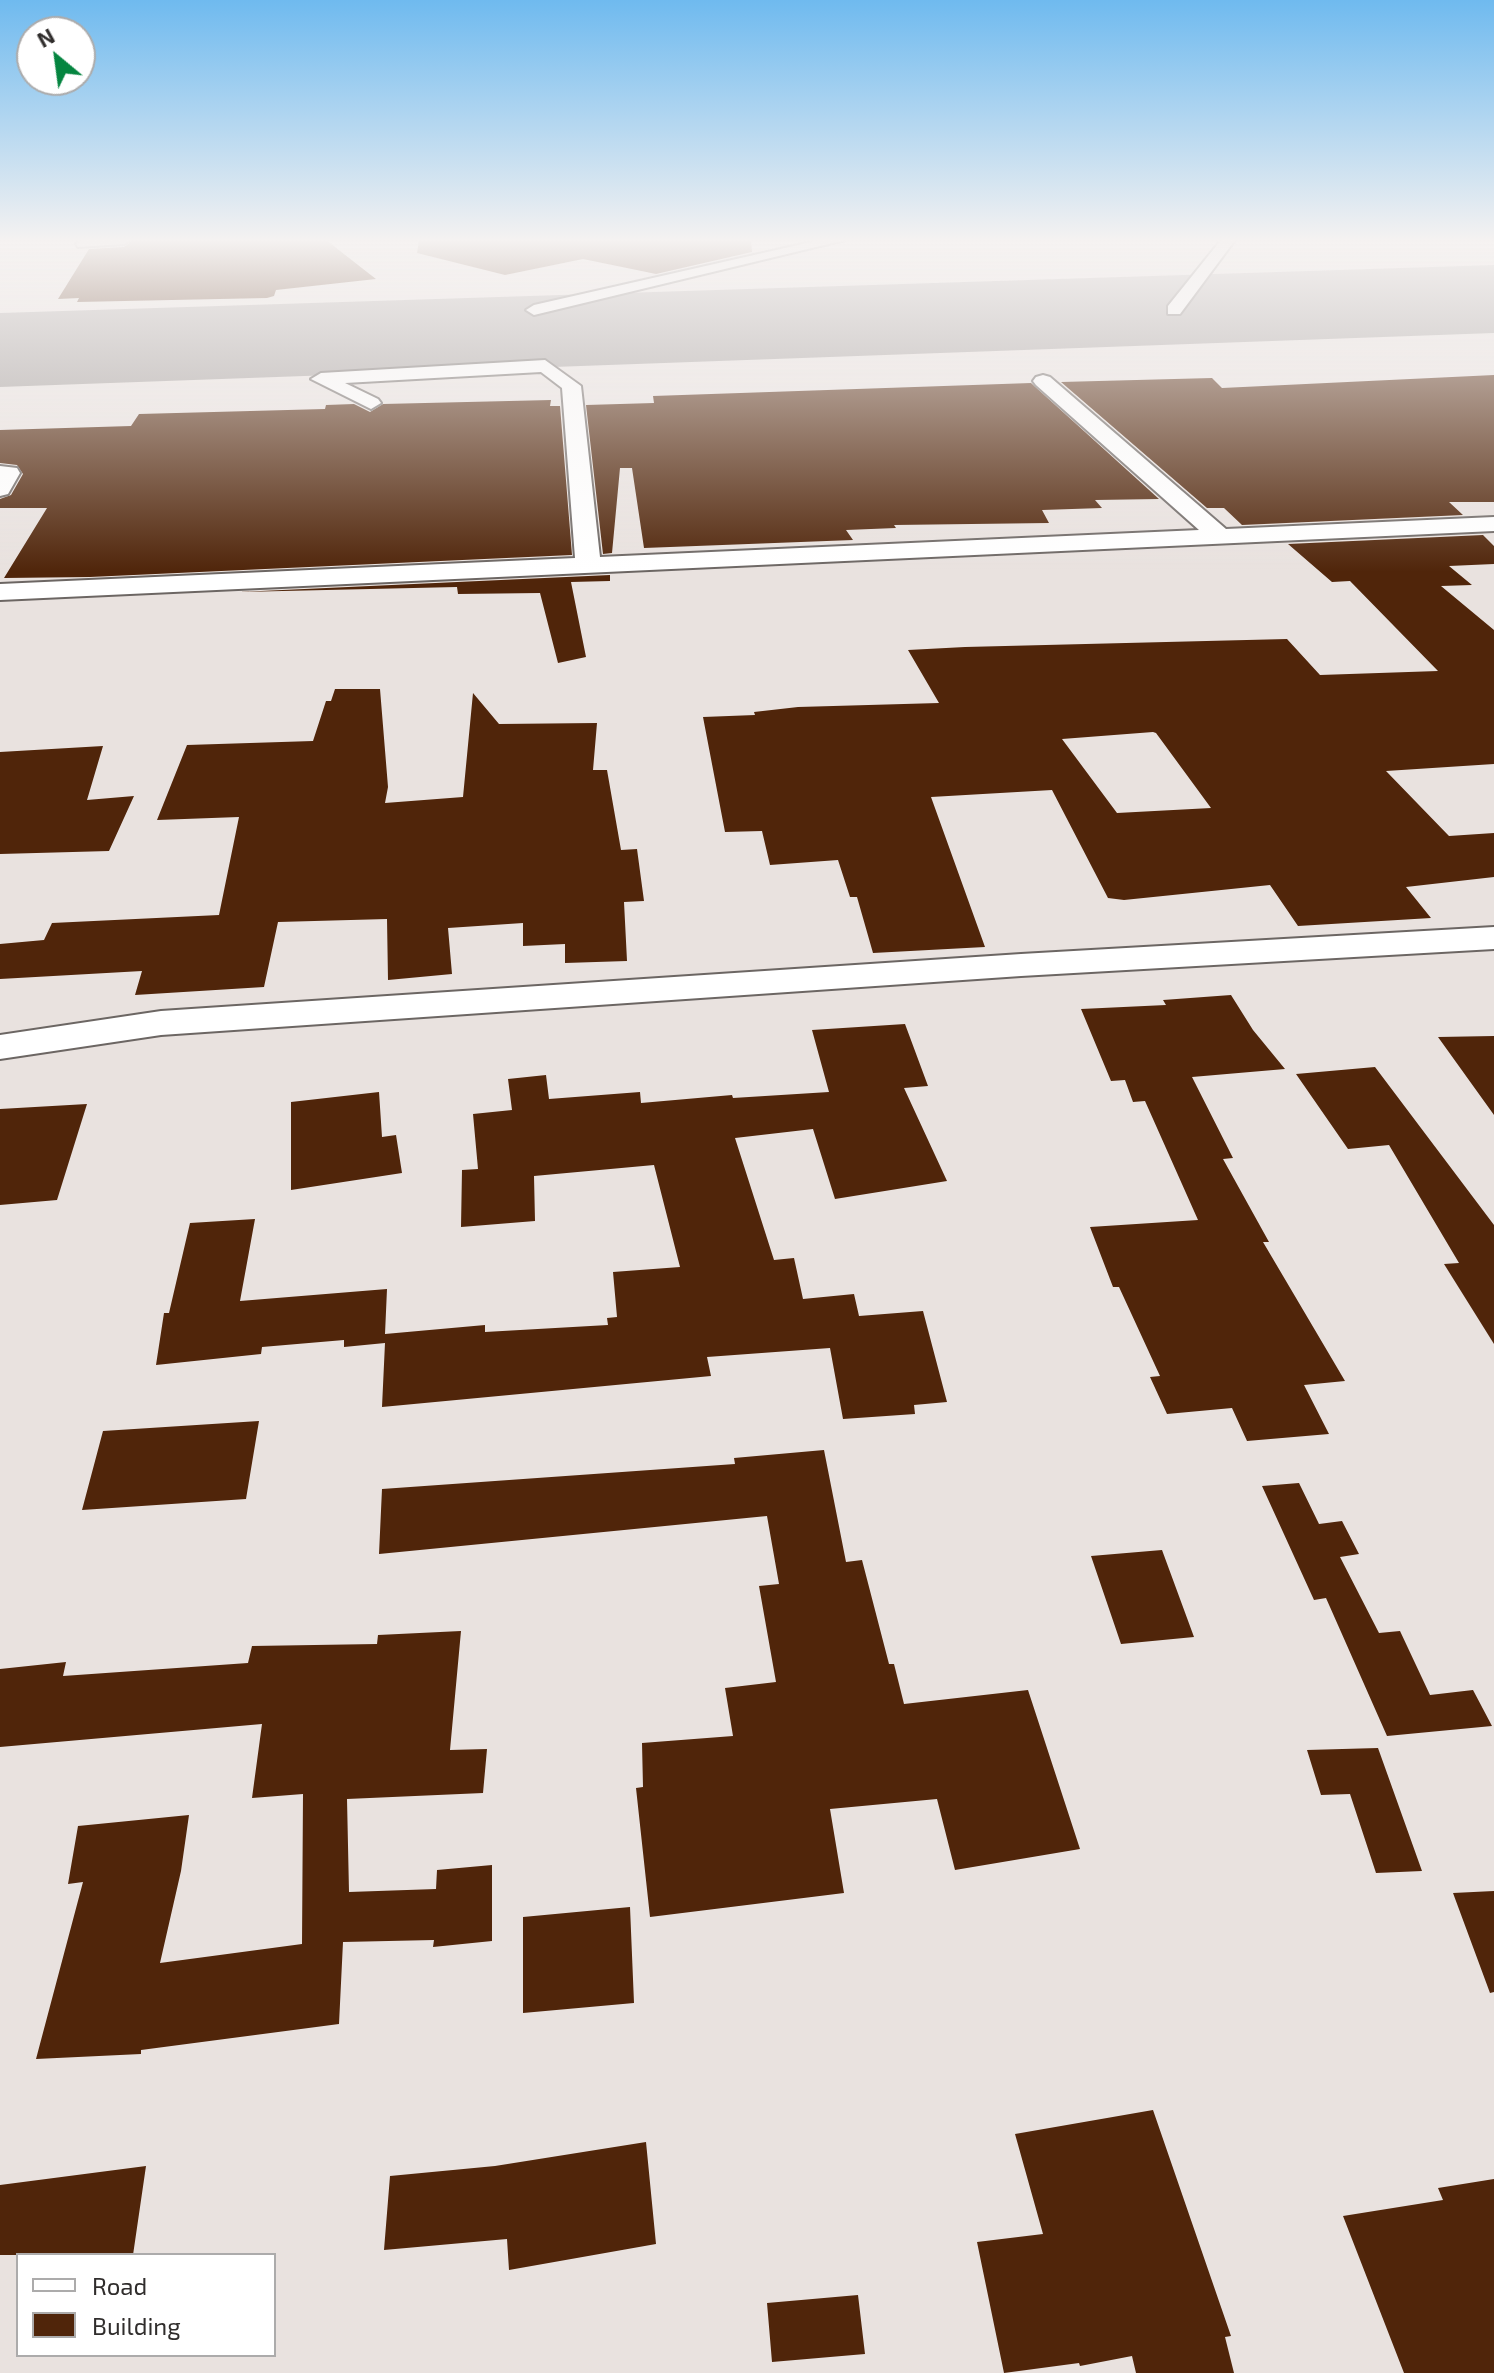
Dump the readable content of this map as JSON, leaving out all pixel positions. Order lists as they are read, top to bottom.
{
  "legend": ["Road", "Building"],
  "north": "top left"
}
